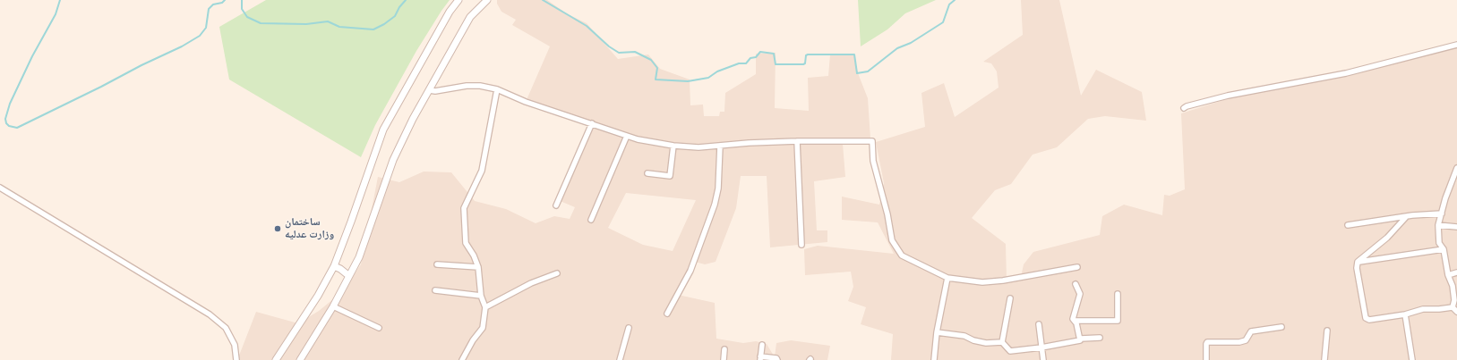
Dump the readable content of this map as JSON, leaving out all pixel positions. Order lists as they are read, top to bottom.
{
  "places": ["ساختمان وزارت عدلیه"]
}
